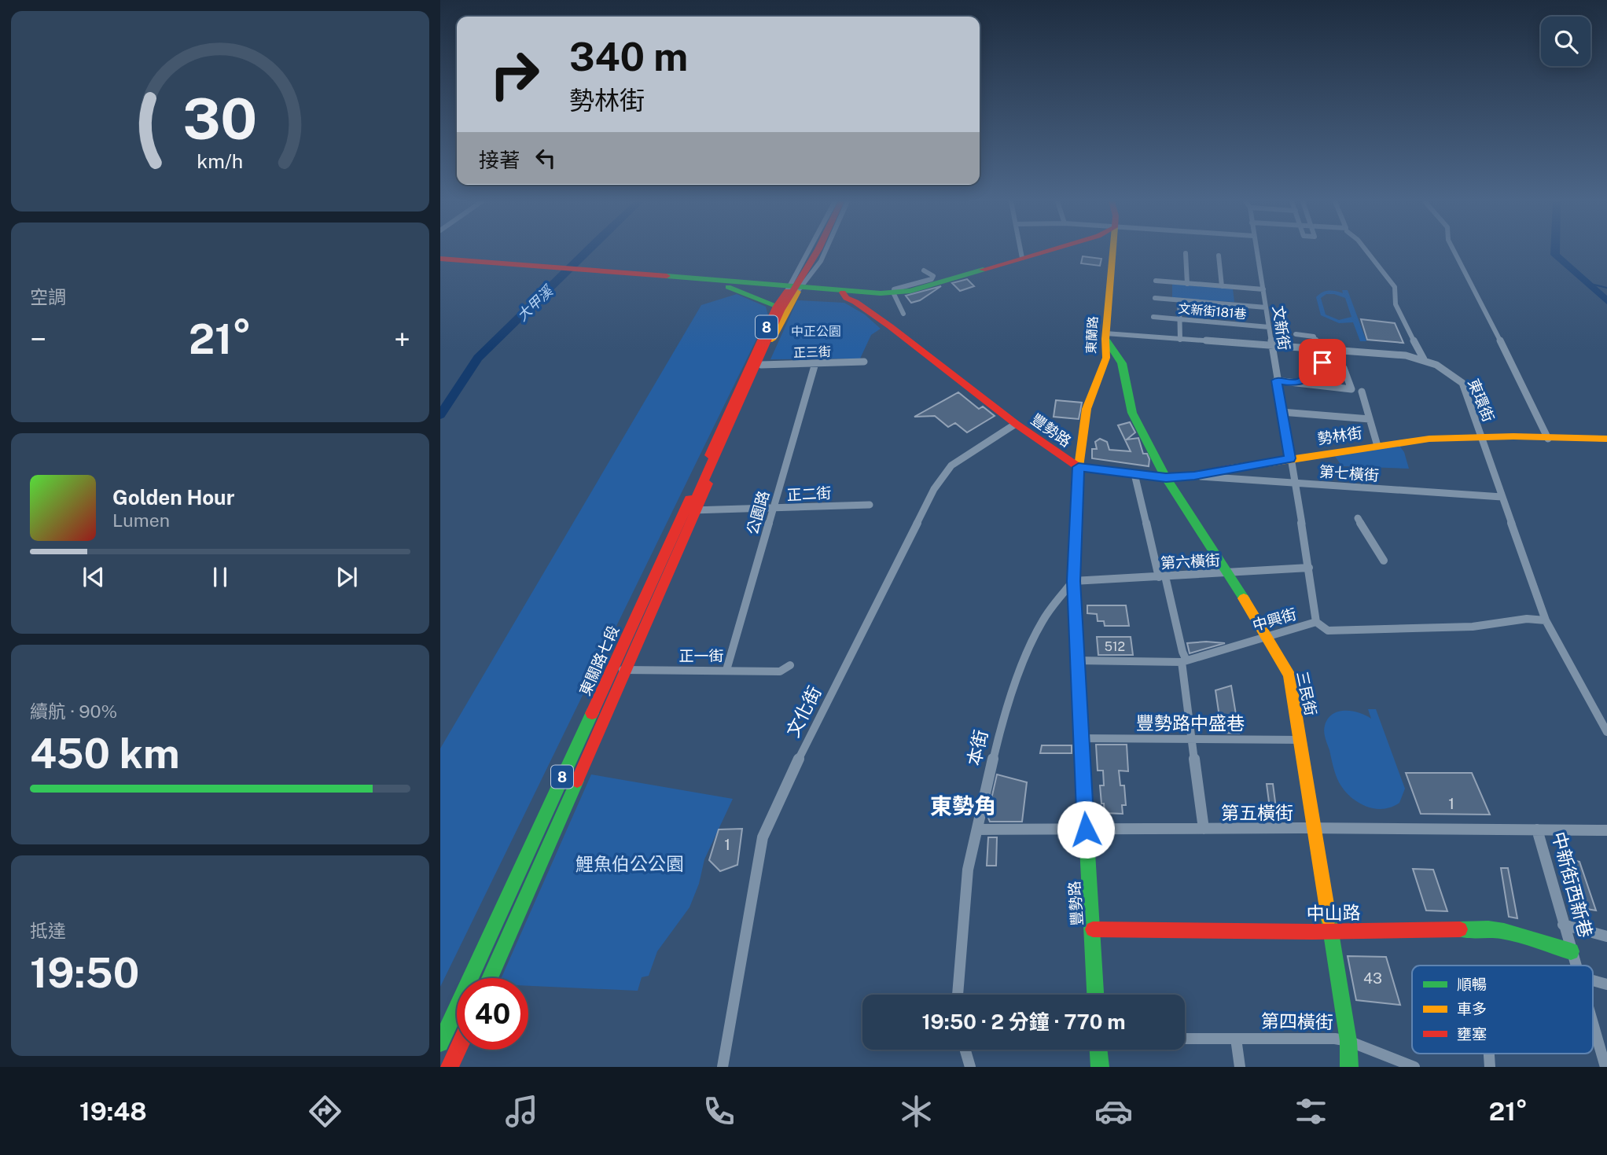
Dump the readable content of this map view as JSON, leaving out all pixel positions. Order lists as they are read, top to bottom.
{
  "streets": {
    "main road": [
      "8",
      "東蘭路",
      "豐勢路",
      "勢林街",
      "東關路七段",
      "三民街",
      "中山路"
    ],
    "street": [
      "文新街181巷",
      "文新街",
      "正三街",
      "東環街",
      "第七橫街",
      "正二街",
      "公園路",
      "第六橫街",
      "中興街",
      "正一街",
      "文化街",
      "豐勢路中盛巷",
      "本街",
      "第五橫街",
      "中新街西新巷",
      "第四橫街"
    ]
  },
  "crossings": [
    ["文新街181巷", "文新街"],
    ["文新街", "東環街"],
    ["文新街", "勢林街"],
    ["文新街", "第七橫街"],
    ["文新街", "第六橫街"],
    ["文新街", "中興街"],
    ["東蘭路", "東環街"],
    ["東蘭路", "豐勢路"],
    ["東蘭路", "勢林街"],
    ["東蘭路", "三民街"],
    ["正三街", "公園路"],
    ["正三街", "東關路七段"],
    ["東環街", "勢林街"],
    ["東環街", "第七橫街"],
    ["東環街", "中興街"],
    ["東環街", "三民街"],
    ["豐勢路", "勢林街"],
    ["豐勢路", "第六橫街"],
    ["豐勢路", "中興街"],
    ["豐勢路", "東關路七段"],
    ["豐勢路", "文化街"],
    ["豐勢路", "豐勢路中盛巷"],
    ["豐勢路", "本街"],
    ["豐勢路", "第五橫街"],
    ["豐勢路", "中山路"],
    ["勢林街", "第七橫街"],
    ["勢林街", "三民街"],
    ["正二街", "公園路"],
    ["正二街", "東關路七段"],
    ["公園路", "正一街"],
    ["第六橫街", "三民街"],
    ["第六橫街", "本街"],
    ["中興街", "三民街"],
    ["正一街", "東關路七段"],
    ["三民街", "豐勢路中盛巷"],
    ["三民街", "第五橫街"],
    ["三民街", "中山路"],
    ["三民街", "第四橫街"],
    ["本街", "第五橫街"],
    ["第五橫街", "中新街西新巷"],
    ["中新街西新巷", "中山路"]
  ],
  "districts": ["東勢角"],
  "water": ["大甲溪"],
  "parks": ["中正公園", "鯉魚伯公公園"],
  "house_numbers": [
    "512",
    "1",
    "1",
    "43"
  ],
  "legend": ["順暢", "車多", "壅塞"],
  "page": {
    "turn": ["340 m", "勢林街"],
    "then": "接著",
    "tile": [
      "空調",
      ["續航 · 90%", "450 km"],
      ["抵達", "19:50"]
    ],
    "heat": ["−", "21°", "+"],
    "song": ["Golden Hour", "Lumen"],
    "limit": "40",
    "trip": "19:50 · 2 分鐘 · 770 m",
    "tabs": ["19:48", "21°"],
    "gauge": ["30", "km/h"]
  }
}
